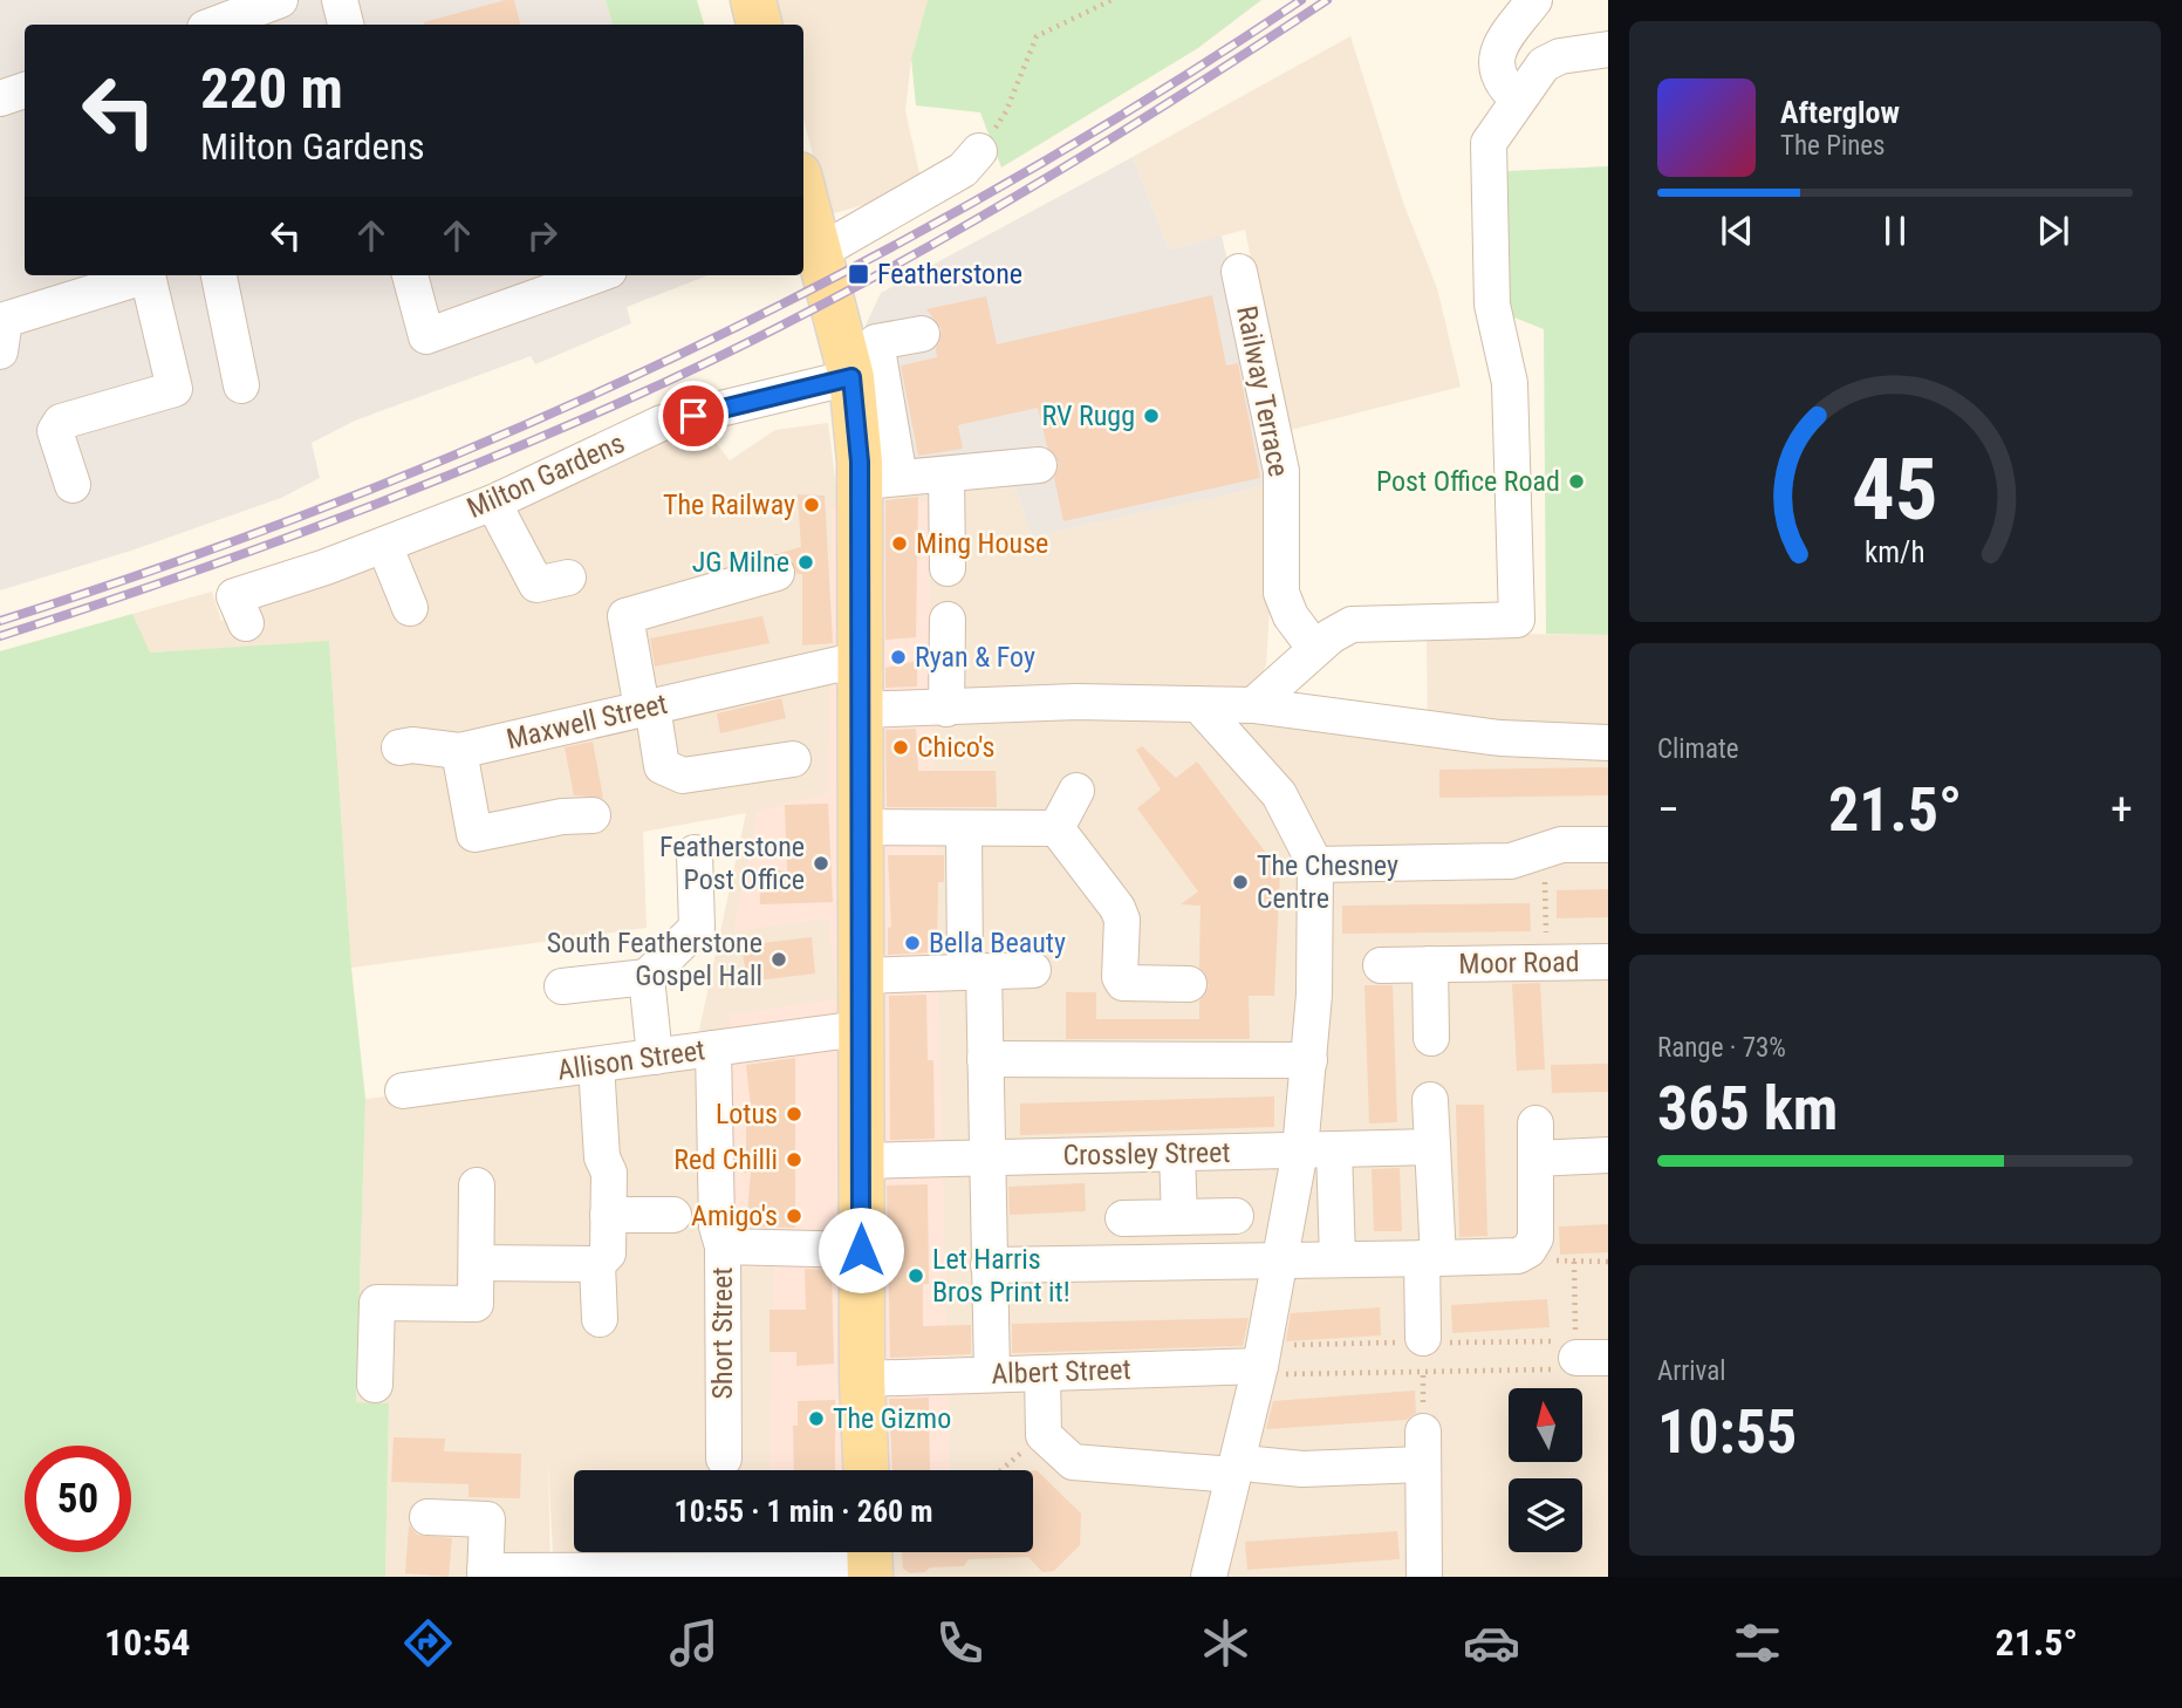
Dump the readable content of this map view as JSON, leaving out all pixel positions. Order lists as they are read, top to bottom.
{
  "streets": {
    "street": [
      "Railway Terrace",
      "Milton Gardens",
      "Maxwell Street",
      "Moor Road",
      "Allison Street",
      "Crossley Street",
      "Short Street",
      "Albert Street"
    ]
  },
  "places": {
    "transit": ["Featherstone"],
    "other": [
      "RV Rugg",
      "Post Office Road",
      "The Railway",
      "Ming House",
      "JG Milne",
      "Ryan & Foy",
      "Chico's",
      "Featherstone Post Office",
      "The Chesney Centre",
      "Bella Beauty",
      "South Featherstone Gospel Hall",
      "Lotus",
      "Red Chilli",
      "Amigo's",
      "Let Harris Bros Print it!",
      "The Gizmo"
    ]
  },
  "north": "top",
  "page": {
    "turn": ["220 m", "Milton Gardens"],
    "song": ["Afterglow", "The Pines"],
    "tile": [
      "Climate",
      ["Range · 73%", "365 km"],
      ["Arrival", "10:55"]
    ],
    "heat": ["−", "21.5°", "+"],
    "limit": "50",
    "trip": "10:55 · 1 min · 260 m",
    "tabs": ["10:54", "21.5°"],
    "gauge": ["45", "km/h"]
  }
}
